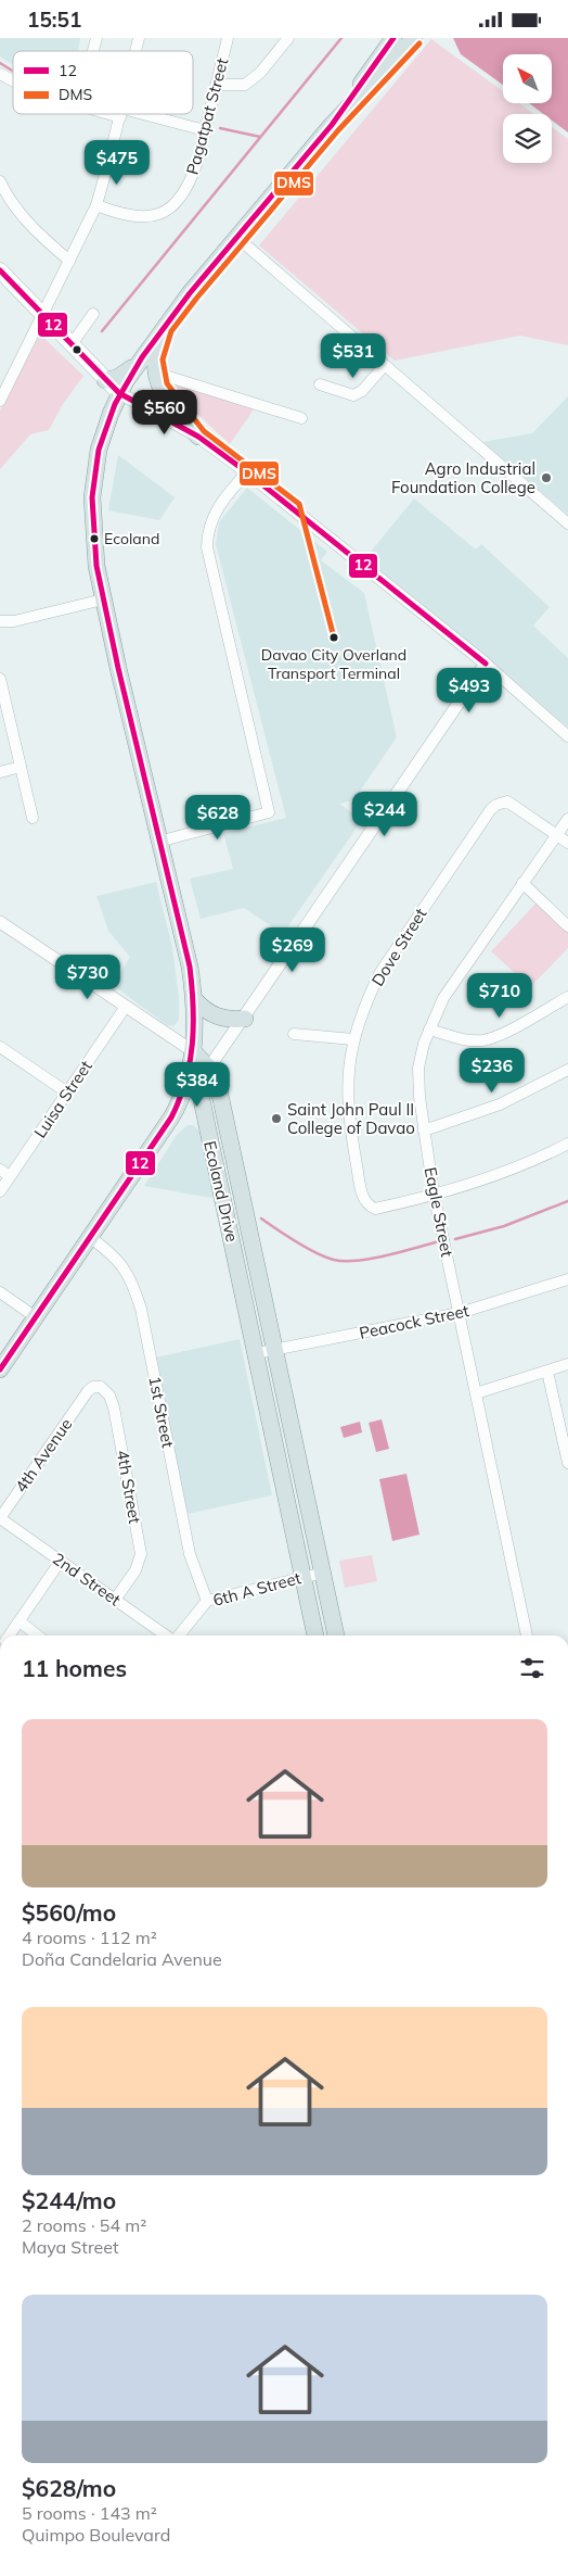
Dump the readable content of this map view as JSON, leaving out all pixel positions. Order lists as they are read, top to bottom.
{
  "streets": {
    "main road": ["Ecoland Drive"],
    "street": [
      "Pagatpat Street",
      "Dove Street",
      "Luisa Street",
      "Eagle Street",
      "Peacock Street",
      "1st Street",
      "4th Avenue",
      "4th Street",
      "2nd Street",
      "6th A Street"
    ]
  },
  "crossings": [
    ["Dove Street", "Eagle Street"],
    ["Ecoland Drive", "Peacock Street"],
    ["Ecoland Drive", "6th A Street"],
    ["Eagle Street", "Peacock Street"],
    ["1st Street", "6th A Street"],
    ["4th Avenue", "4th Street"],
    ["4th Avenue", "2nd Street"],
    ["4th Street", "2nd Street"]
  ],
  "places": [
    "Agro Industrial Foundation College",
    "Ecoland",
    "Davao City Overland Transport Terminal",
    "Saint John Paul II College of Davao"
  ],
  "lines": ["transit line 12", "transit line DMS"],
  "legend": ["12", "DMS"],
  "north": "top left",
  "page": {
    "status": "15:51",
    "price": [
      "$475",
      "$531",
      "$560",
      "$493",
      "$244",
      "$628",
      "$269",
      "$730",
      "$710",
      "$236",
      "$384"
    ],
    "heading": "11 homes",
    "list": [
      {
        "name": "$560/mo",
        "note": "4 rooms · 112 m² · Doña Candelaria Avenue"
      },
      {
        "name": "$244/mo",
        "note": "2 rooms · 54 m² · Maya Street"
      },
      {
        "name": "$628/mo",
        "note": "5 rooms · 143 m² · Quimpo Boulevard"
      }
    ]
  }
}
